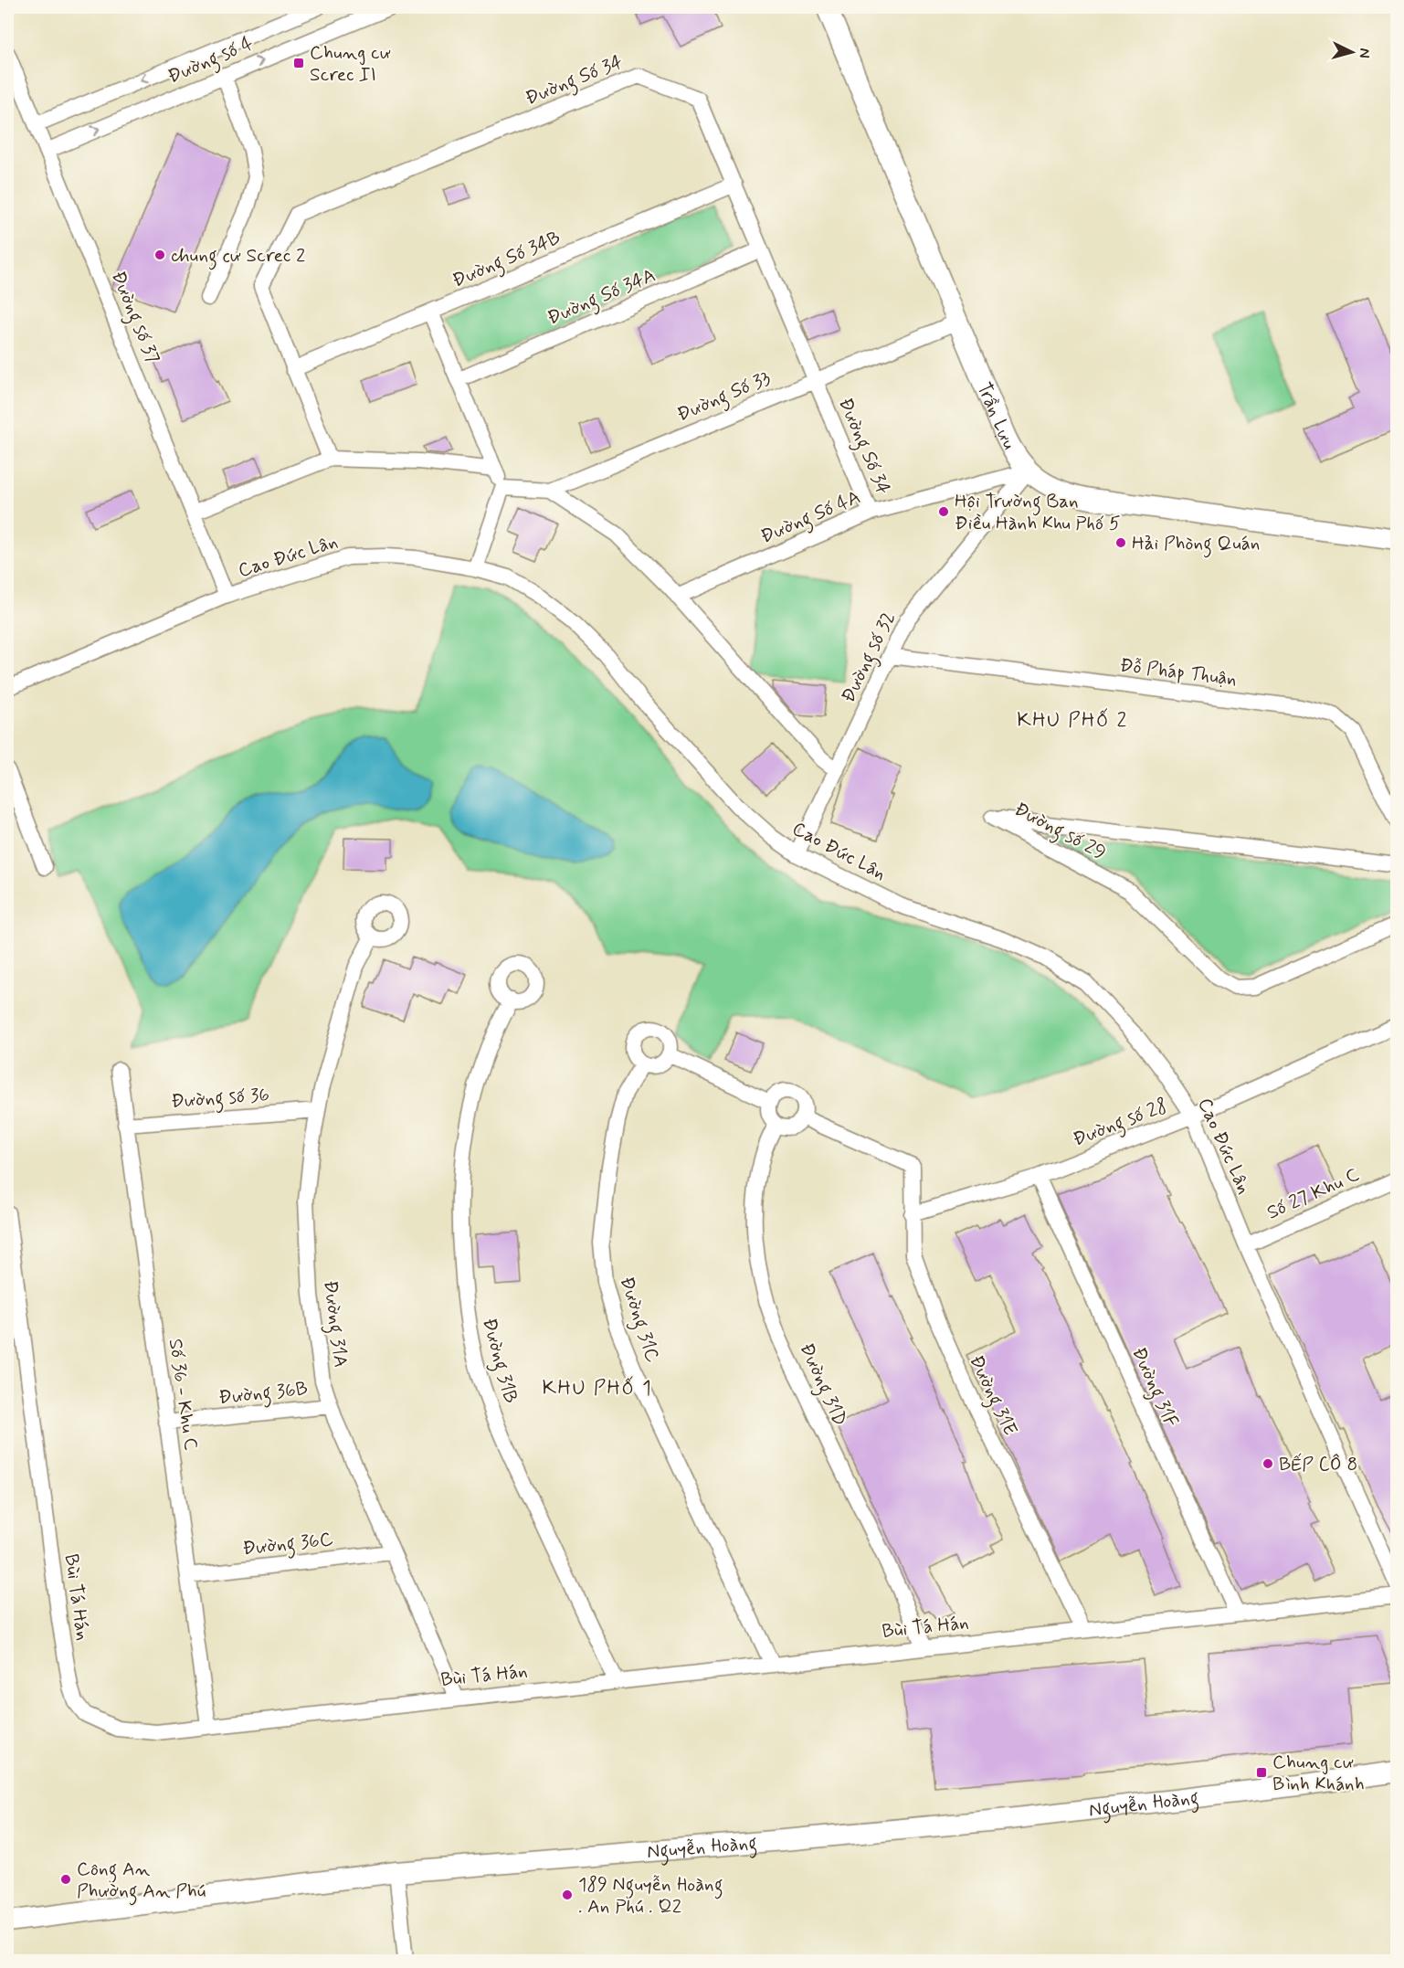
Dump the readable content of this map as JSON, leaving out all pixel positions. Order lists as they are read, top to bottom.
{
  "streets": {
    "street": [
      "Đường số 4",
      "Đường Số 34",
      "Đường Số 34B",
      "Đường Số 34A",
      "Đường số 37",
      "Đường Số 33",
      "Trần Lựu",
      "Đường Số 4A",
      "Cao Đức Lân",
      "Đường số 32",
      "Đỗ Pháp Thuận",
      "Đường số 29",
      "Đường số 36",
      "Đường số 28",
      "Số 27 Khu C",
      "Đường 31C",
      "Đường 31A",
      "Đường 31B",
      "Đường 31D",
      "Đường 31F",
      "Đường 36B",
      "Số 36 - Khu C",
      "Đường 31E",
      "Đường 36C",
      "Bùi Tá Hán",
      "Nguyễn Hoàng"
    ]
  },
  "crossings": [
    ["Đường số 4", "Đường số 37"],
    ["Đường Số 34", "Đường Số 34B"],
    ["Đường Số 34", "Đường Số 34A"],
    ["Đường Số 34", "Đường Số 33"],
    ["Đường Số 34", "Đường Số 4A"],
    ["Đường số 37", "Cao Đức Lân"],
    ["Đường Số 33", "Trần Lựu"],
    ["Trần Lựu", "Đường Số 4A"],
    ["Trần Lựu", "Đường số 32"],
    ["Đường Số 4A", "Đường số 32"],
    ["Cao Đức Lân", "Đường số 32"],
    ["Cao Đức Lân", "Đường số 28"],
    ["Cao Đức Lân", "Số 27 Khu C"],
    ["Đường số 32", "Đỗ Pháp Thuận"],
    ["Đường số 36", "Đường 31A"],
    ["Đường số 36", "Số 36 - Khu C"],
    ["Đường số 28", "Đường 31F"],
    ["Đường số 28", "Đường 31E"],
    ["Đường 31C", "Bùi Tá Hán"],
    ["Đường 31A", "Đường 36B"],
    ["Đường 31A", "Đường 36C"],
    ["Đường 31A", "Bùi Tá Hán"],
    ["Đường 31B", "Bùi Tá Hán"],
    ["Đường 31D", "Đường 31E"],
    ["Đường 31D", "Bùi Tá Hán"],
    ["Đường 31F", "Bùi Tá Hán"],
    ["Đường 36B", "Số 36 - Khu C"],
    ["Số 36 - Khu C", "Đường 36C"],
    ["Số 36 - Khu C", "Bùi Tá Hán"],
    ["Đường 31E", "Bùi Tá Hán"]
  ],
  "districts": ["KHU PHỐ 2", "KHU PHỐ 1"],
  "places": {
    "transit": ["Chung cư Screc II", "Chung cư Bình Khánh"],
    "other": [
      "chung cư Screc 2",
      "Hội Trường Ban Điều Hành Khu Phố 5",
      "Hải Phòng Quán",
      "BẾP CÔ 8",
      "Công An Phường An Phú",
      "189 Nguyễn Hoàng . An Phú . Q2"
    ]
  },
  "north": "right"
}
